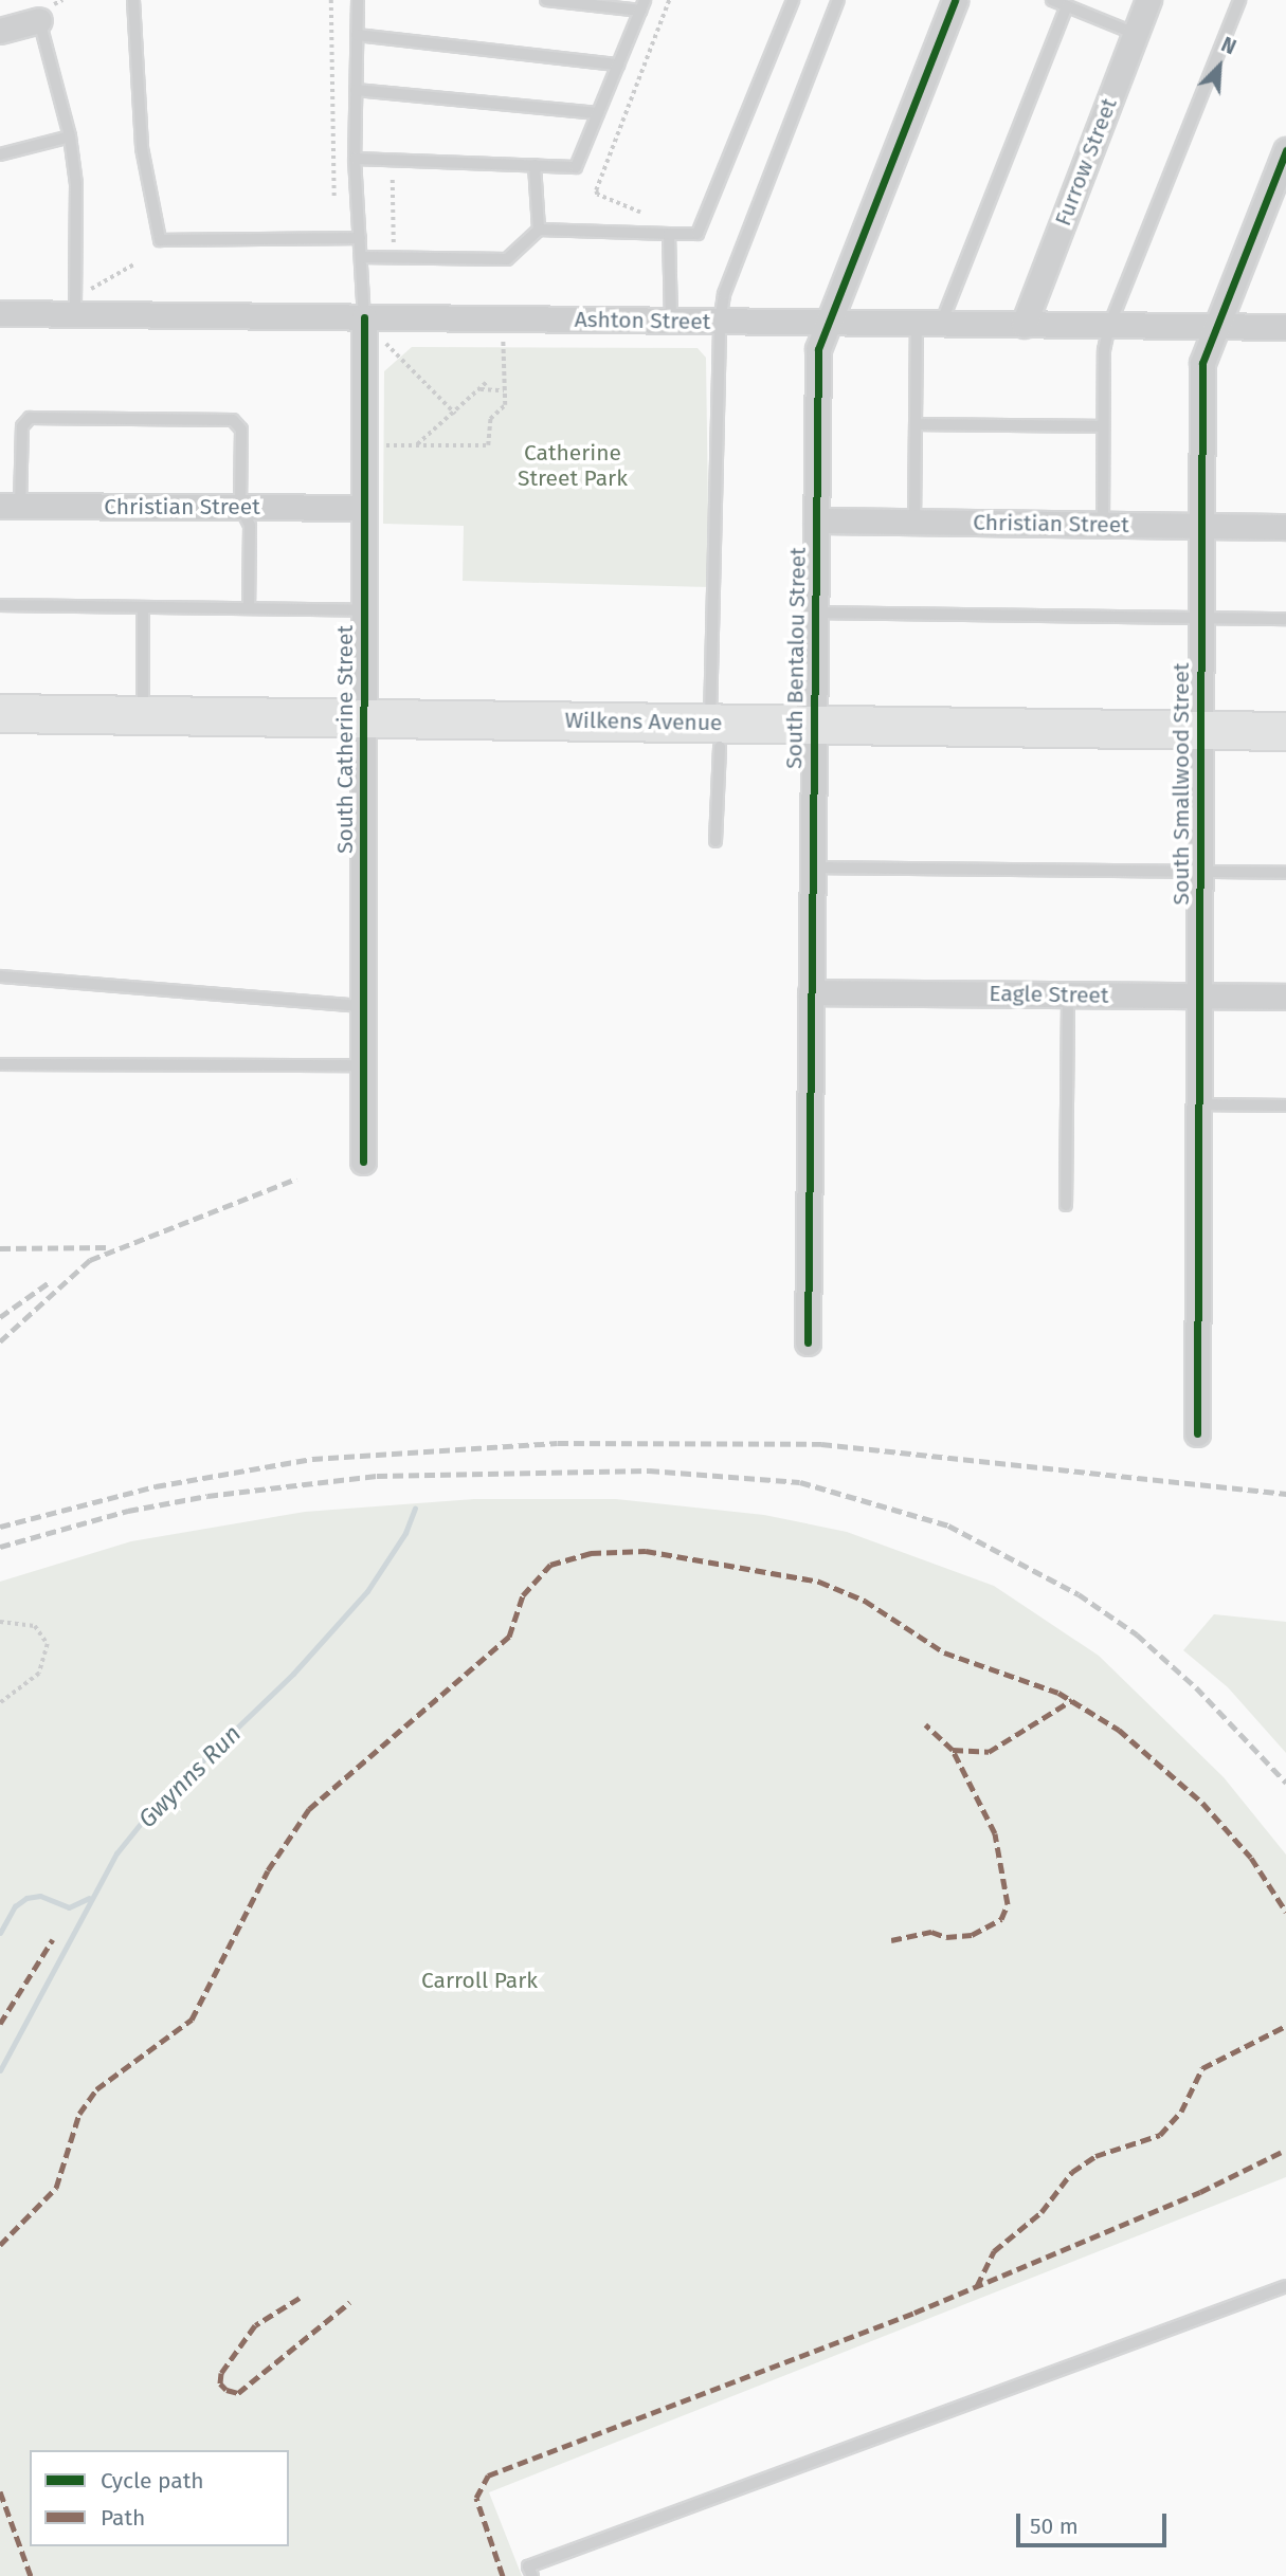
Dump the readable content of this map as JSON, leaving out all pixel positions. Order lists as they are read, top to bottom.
{
  "streets": {
    "main road": ["Wilkens Avenue"],
    "street": [
      "Furrow Street",
      "Ashton Street",
      "Christian Street",
      "South Bentalou Street",
      "South Catherine Street",
      "South Smallwood Street",
      "Eagle Street"
    ]
  },
  "crossings": [
    ["Furrow Street", "Ashton Street"],
    ["Ashton Street", "South Bentalou Street"],
    ["Ashton Street", "South Catherine Street"],
    ["Ashton Street", "South Smallwood Street"],
    ["Christian Street", "South Bentalou Street"],
    ["Christian Street", "South Catherine Street"],
    ["Christian Street", "South Smallwood Street"],
    ["South Bentalou Street", "Wilkens Avenue"],
    ["South Bentalou Street", "Eagle Street"],
    ["Wilkens Avenue", "South Catherine Street"],
    ["Wilkens Avenue", "South Smallwood Street"],
    ["South Smallwood Street", "Eagle Street"]
  ],
  "water": ["Gwynns Run"],
  "parks": ["Catherine Street Park", "Carroll Park"],
  "legend": ["Cycle path", "Path"],
  "scale_bar": "50 m",
  "north": "top right"
}
